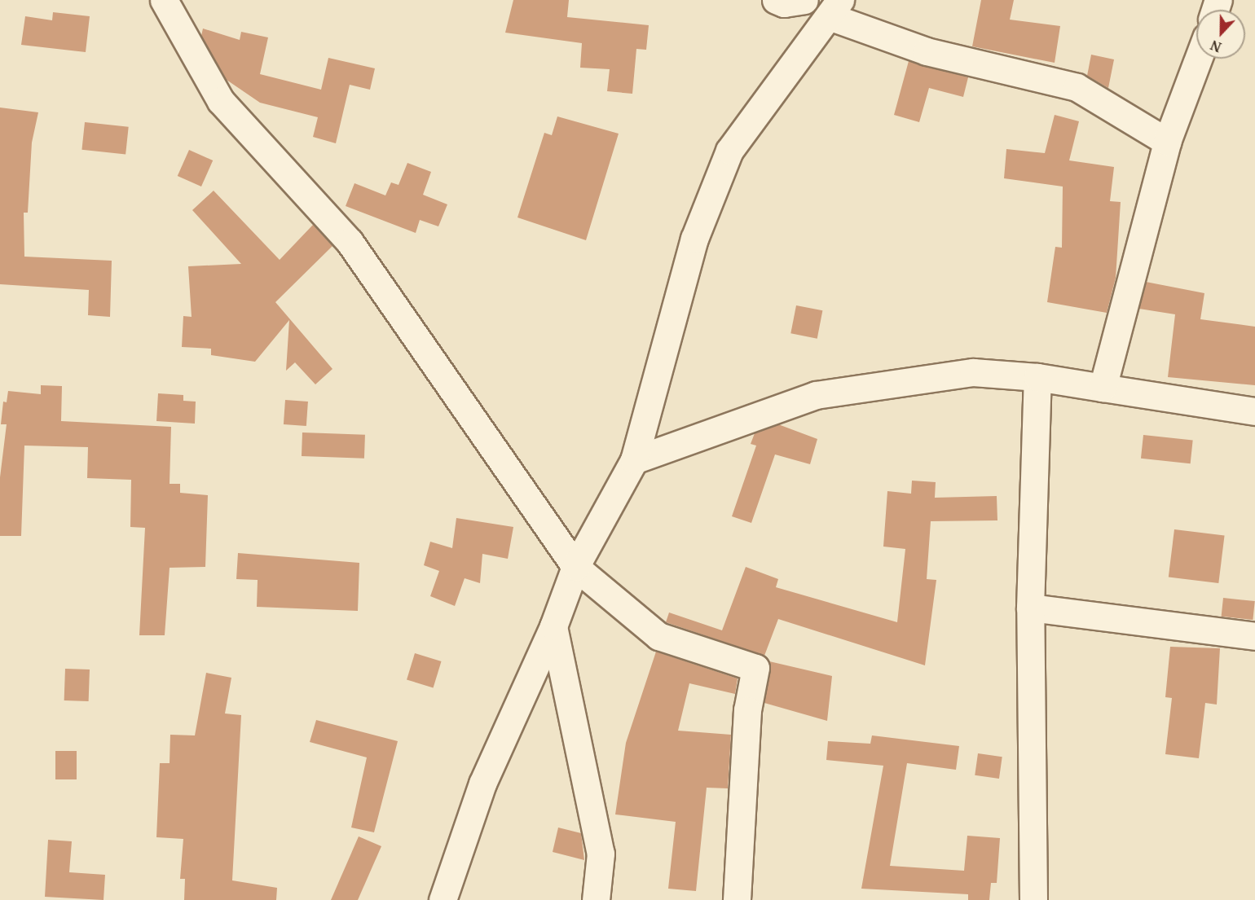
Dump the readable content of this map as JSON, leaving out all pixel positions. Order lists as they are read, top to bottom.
{
  "north": "bottom"
}
